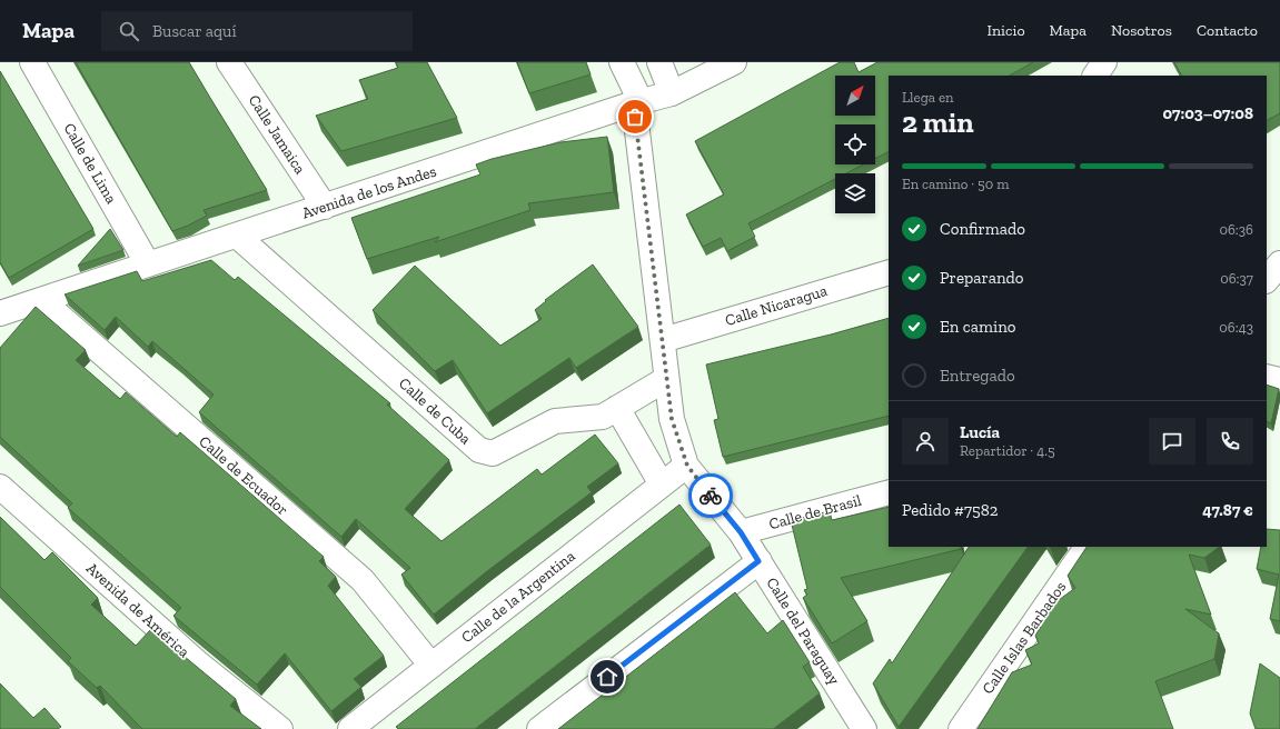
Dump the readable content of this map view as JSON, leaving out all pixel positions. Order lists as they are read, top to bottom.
{
  "streets": {
    "street": [
      "Calle Jamaica",
      "Calle de Lima",
      "Avenida de los Andes",
      "Calle Nicaragua",
      "Calle de Cuba",
      "Calle de Ecuador",
      "Calle de Brasil",
      "Calle de la Argentina",
      "Avenida de América",
      "Calle del Paraguay",
      "Calle Islas Barbados"
    ]
  },
  "crossings": [
    ["Calle Jamaica", "Avenida de los Andes"],
    ["Calle de Lima", "Avenida de los Andes"],
    ["Avenida de los Andes", "Calle de Cuba"],
    ["Avenida de los Andes", "Calle de Ecuador"],
    ["Avenida de los Andes", "Calle del Paraguay"],
    ["Calle Nicaragua", "Calle del Paraguay"],
    ["Calle de Cuba", "Calle del Paraguay"],
    ["Calle de Ecuador", "Calle de la Argentina"],
    ["Calle de Brasil", "Calle del Paraguay"],
    ["Calle de la Argentina", "Calle del Paraguay"]
  ],
  "north": "top right",
  "page": {
    "header": "Mapa",
    "search": "Buscar aquí",
    "nav": [
      "Inicio",
      "Mapa",
      "Nosotros",
      "Contacto"
    ],
    "heading": ["2 min", "Llega en", "07:03–07:08"],
    "panel": [
      "Lucía",
      "Repartidor · 4.5",
      "Pedido #7582",
      "47.87 €"
    ],
    "bar": "En camino · 50 m",
    "list": [
      ["Confirmado", "06:36"],
      ["Preparando", "06:37"],
      ["En camino", "06:43"],
      "Entregado"
    ]
  }
}
